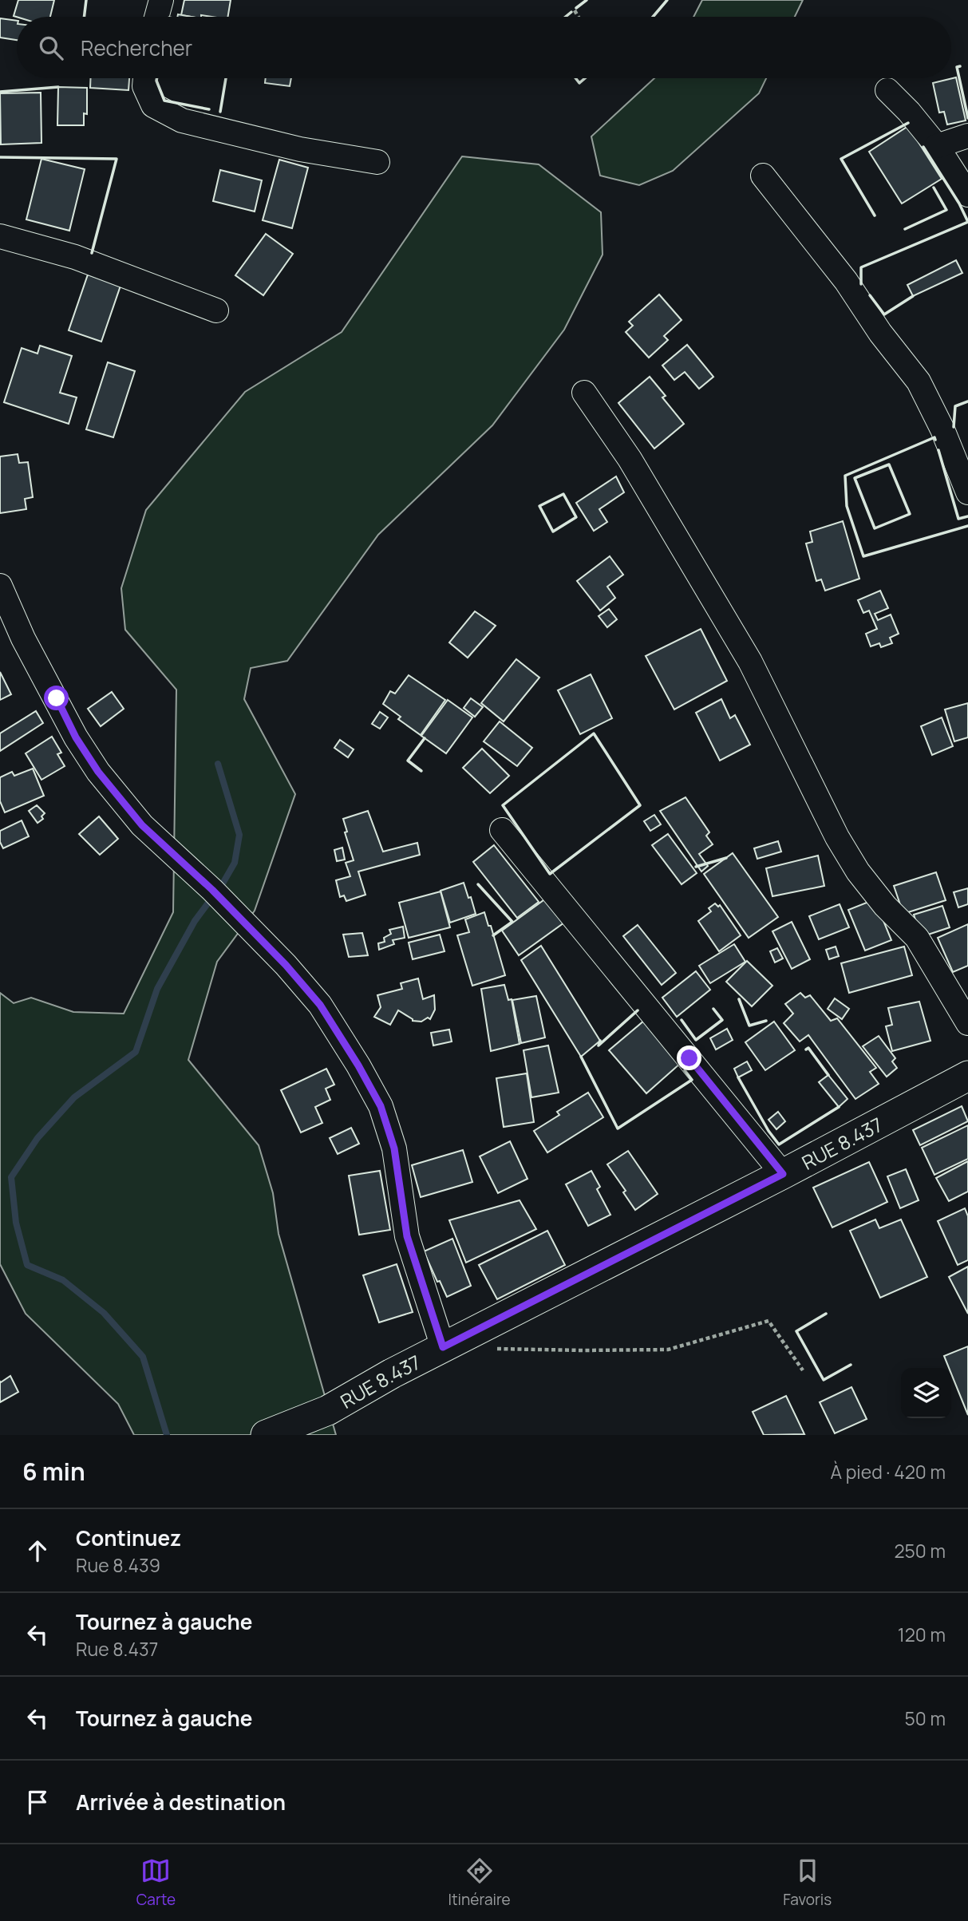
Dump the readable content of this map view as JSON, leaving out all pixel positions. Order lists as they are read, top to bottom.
{
  "streets": {
    "main road": ["RUE 8.437"]
  },
  "page": {
    "search": "Rechercher",
    "heading": ["6 min", "À pied · 420 m"],
    "list": [
      ["Continuez", "Rue 8.439", "250 m"],
      ["Tournez à gauche", "Rue 8.437", "120 m"],
      ["Tournez à gauche", "50 m"],
      "Arrivée à destination"
    ],
    "nav": ["Carte", "Itinéraire", "Favoris"]
  }
}
